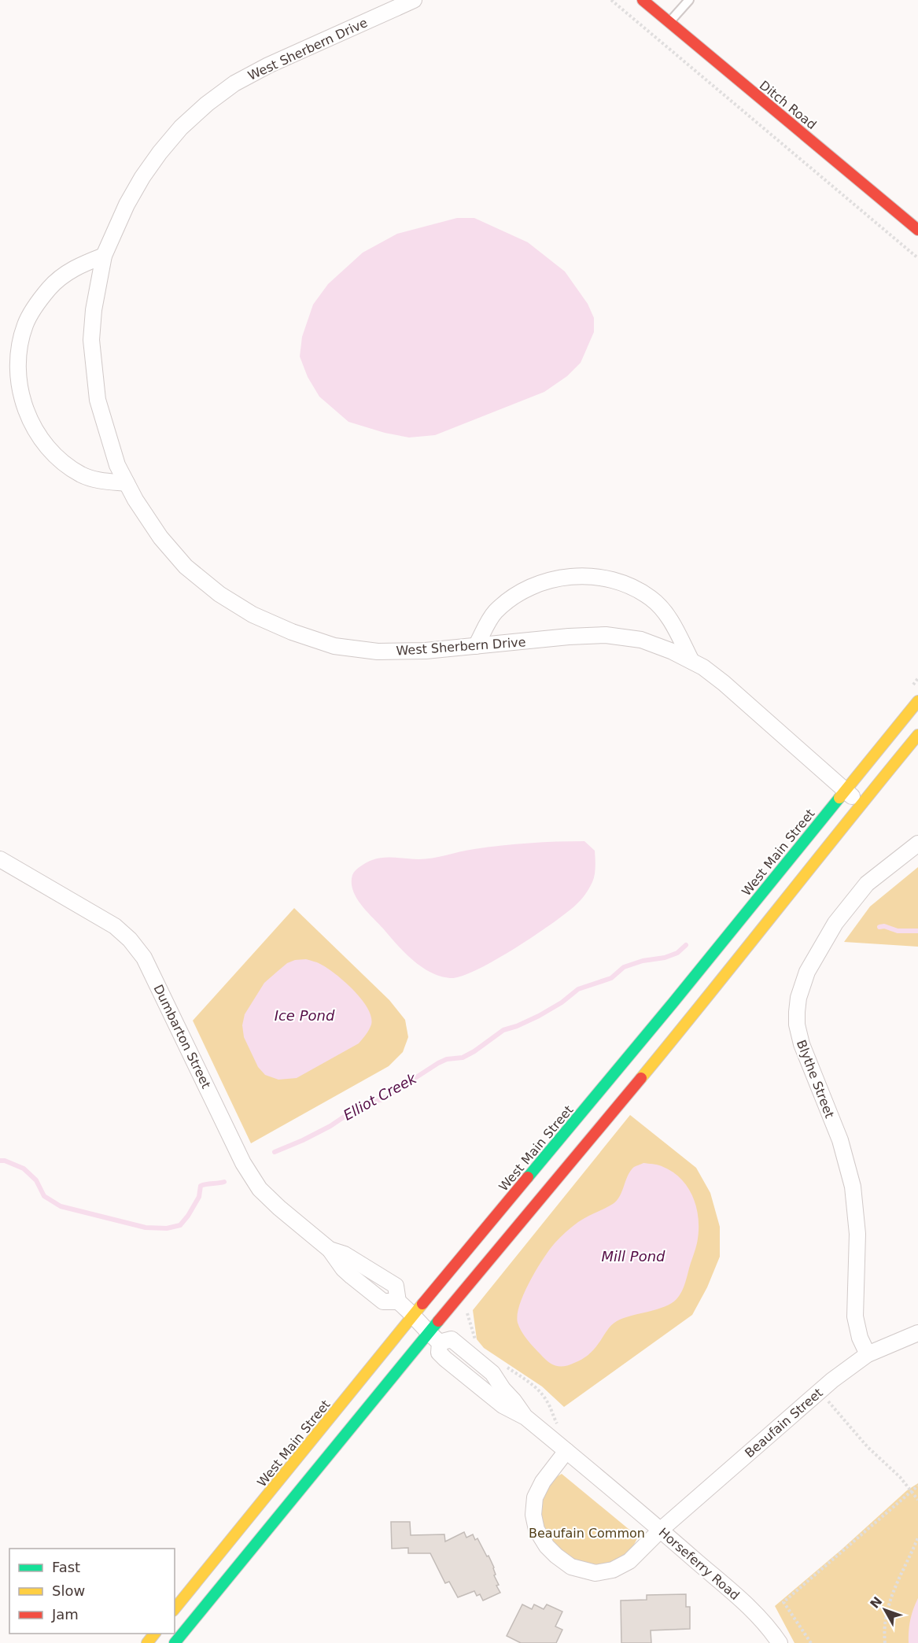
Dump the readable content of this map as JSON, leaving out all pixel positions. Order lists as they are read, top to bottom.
{
  "streets": {
    "street": [
      "West Sherbern Drive",
      "Ditch Road",
      "West Main Street",
      "Dumbarton Street",
      "Blythe Street",
      "Beaufain Street",
      "Horseferry Road"
    ]
  },
  "crossings": [
    ["West Sherbern Drive", "West Main Street"],
    ["West Main Street", "Dumbarton Street"],
    ["West Main Street", "Horseferry Road"],
    ["Dumbarton Street", "Horseferry Road"],
    ["Blythe Street", "Beaufain Street"],
    ["Beaufain Street", "Horseferry Road"]
  ],
  "water": ["Ice Pond", "Elliot Creek", "Mill Pond"],
  "parks": ["Beaufain Common"],
  "legend": ["Fast", "Slow", "Jam"],
  "north": "top left"
}
